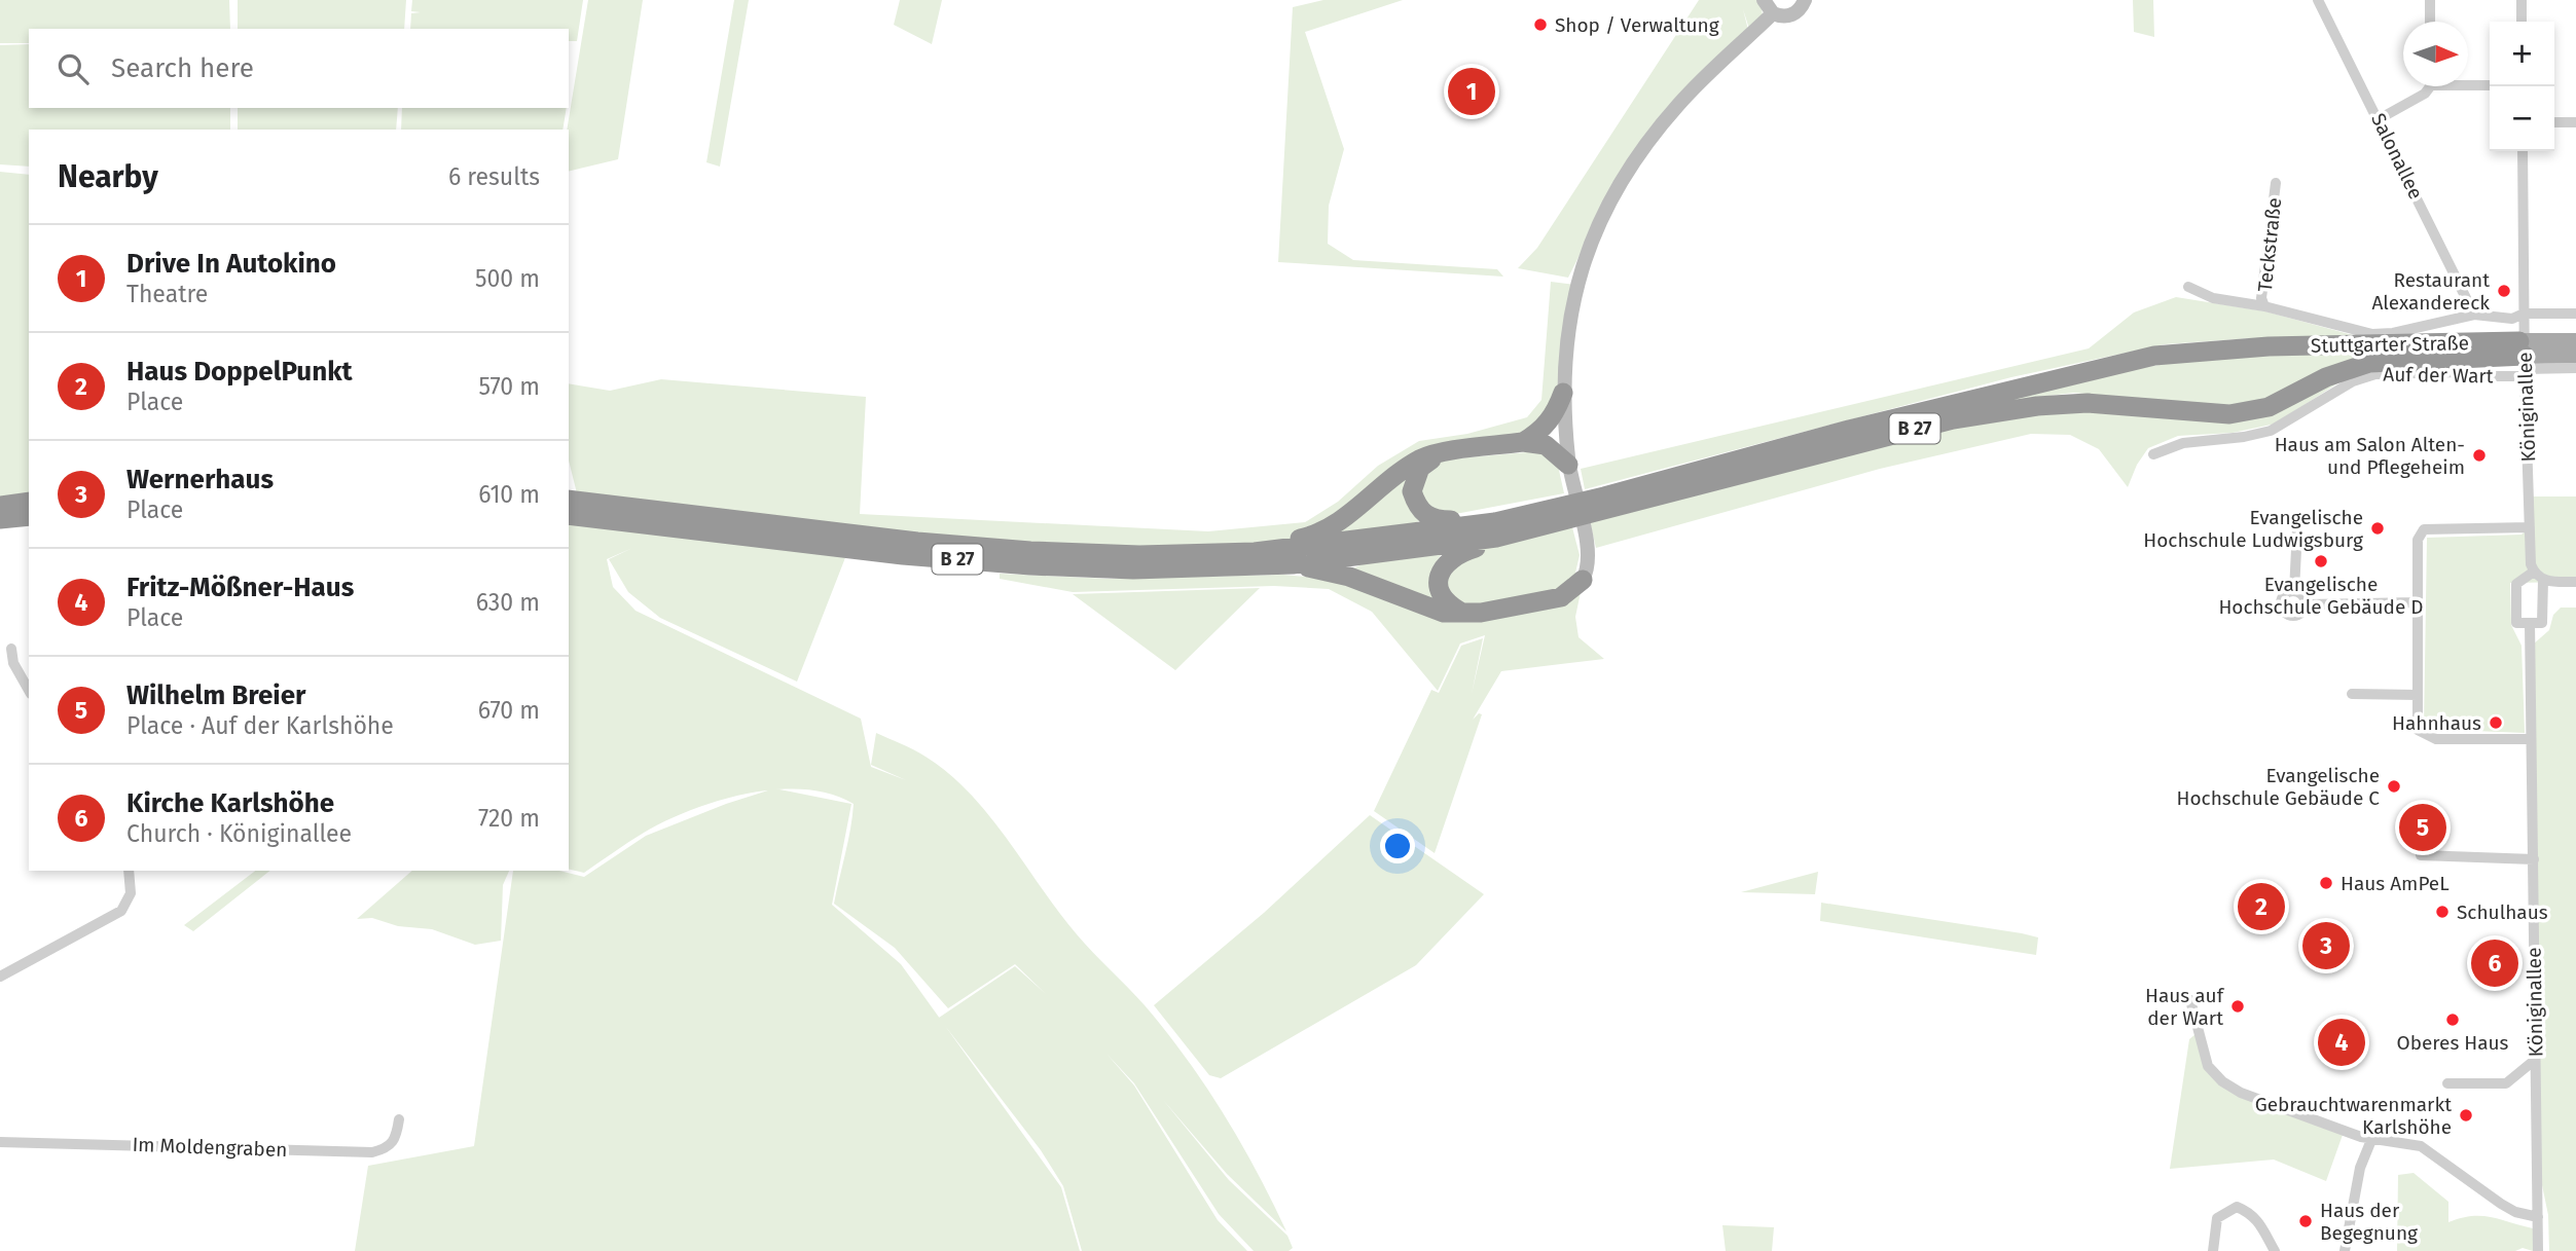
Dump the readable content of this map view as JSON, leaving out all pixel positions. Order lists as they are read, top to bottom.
{
  "streets": {
    "highway": ["Stuttgarter Straße", "B 27"],
    "street": [
      "Salonallee",
      "Teckstraße",
      "Auf der Wart",
      "Königinallee",
      "Im Moldengraben"
    ]
  },
  "crossings": [
    ["Stuttgarter Straße", "Auf der Wart"],
    ["Stuttgarter Straße", "Königinallee"],
    ["Stuttgarter Straße", "B 27"],
    ["Auf der Wart", "Königinallee"]
  ],
  "places": [
    "Shop / Verwaltung",
    "Restaurant Alexandereck",
    "Haus am Salon Alten- und Pflegeheim",
    "Evangelische Hochschule Ludwigsburg",
    "Evangelische Hochschule Gebäude D",
    "Hahnhaus",
    "Evangelische Hochschule Gebäude C",
    "Haus AmPeL",
    "Schulhaus",
    "Haus auf der Wart",
    "Oberes Haus",
    "Gebrauchtwarenmarkt Karlshöhe",
    "Haus der Begegnung"
  ],
  "north": "right",
  "page": {
    "map_buttons": ["+", "−"],
    "search": "Search here",
    "pins": [
      "1",
      "5",
      "2",
      "3",
      "6",
      "4"
    ],
    "heading": ["Nearby", "6 results"],
    "list": [
      {
        "mark": "1",
        "name": "Drive In Autokino",
        "note": "Theatre",
        "value": "500 m"
      },
      {
        "mark": "2",
        "name": "Haus DoppelPunkt",
        "note": "Place",
        "value": "570 m"
      },
      {
        "mark": "3",
        "name": "Wernerhaus",
        "note": "Place",
        "value": "610 m"
      },
      {
        "mark": "4",
        "name": "Fritz-Mößner-Haus",
        "note": "Place",
        "value": "630 m"
      },
      {
        "mark": "5",
        "name": "Wilhelm Breier",
        "note": "Place · Auf der Karlshöhe",
        "value": "670 m"
      },
      {
        "mark": "6",
        "name": "Kirche Karlshöhe",
        "note": "Church · Königinallee",
        "value": "720 m"
      }
    ]
  }
}
